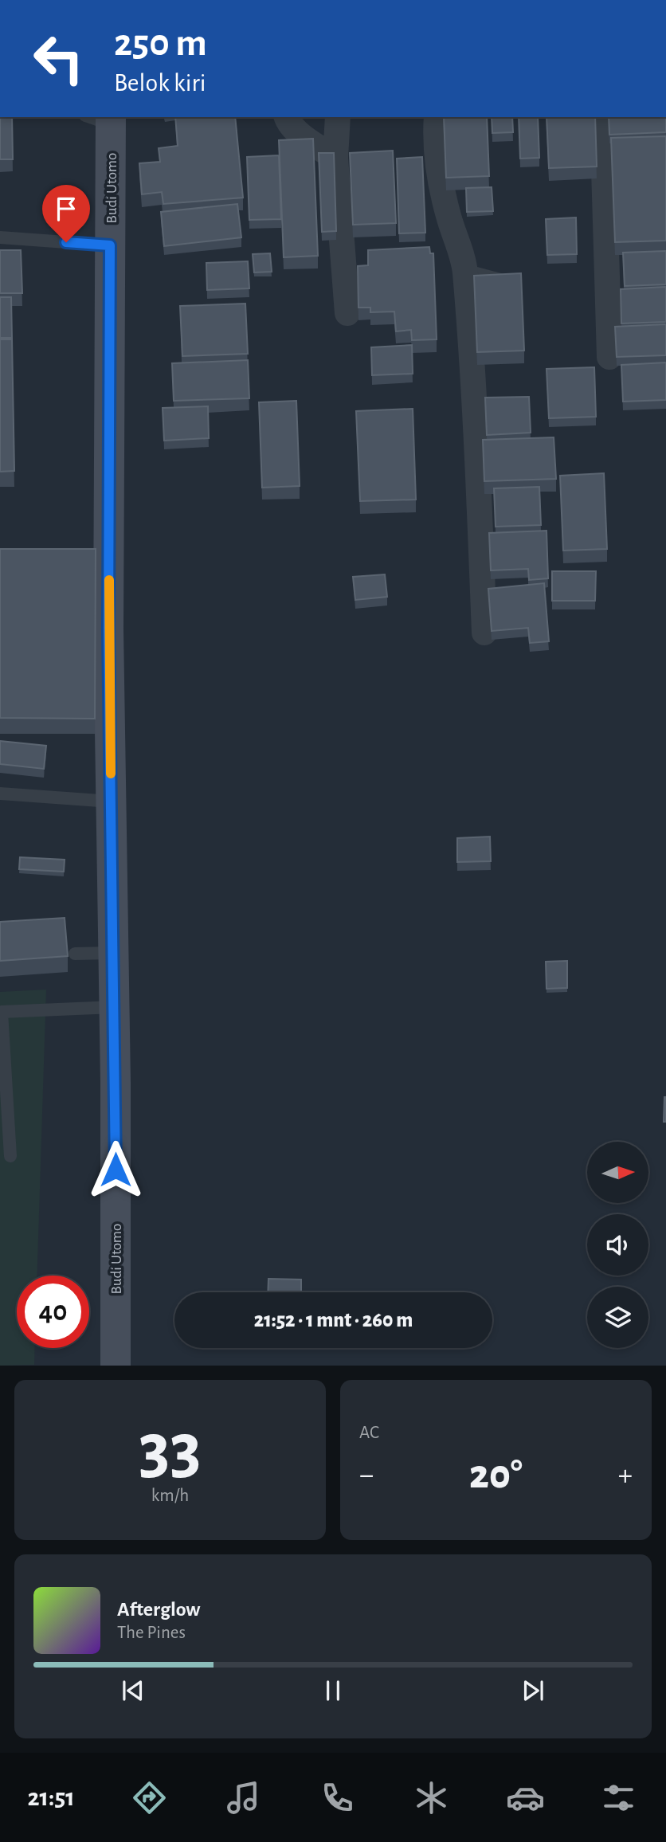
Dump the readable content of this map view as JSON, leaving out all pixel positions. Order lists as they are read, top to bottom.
{
  "streets": {
    "street": ["Budi Utomo"]
  },
  "north": "right",
  "page": {
    "turn": ["250 m", "Belok kiri"],
    "limit": "40",
    "trip": "21:52 · 1 mnt · 260 m",
    "tile": [
      ["33", "km/h"],
      "AC"
    ],
    "heat": ["−", "20°", "+"],
    "song": ["Afterglow", "The Pines"],
    "tabs": "21:51"
  }
}
